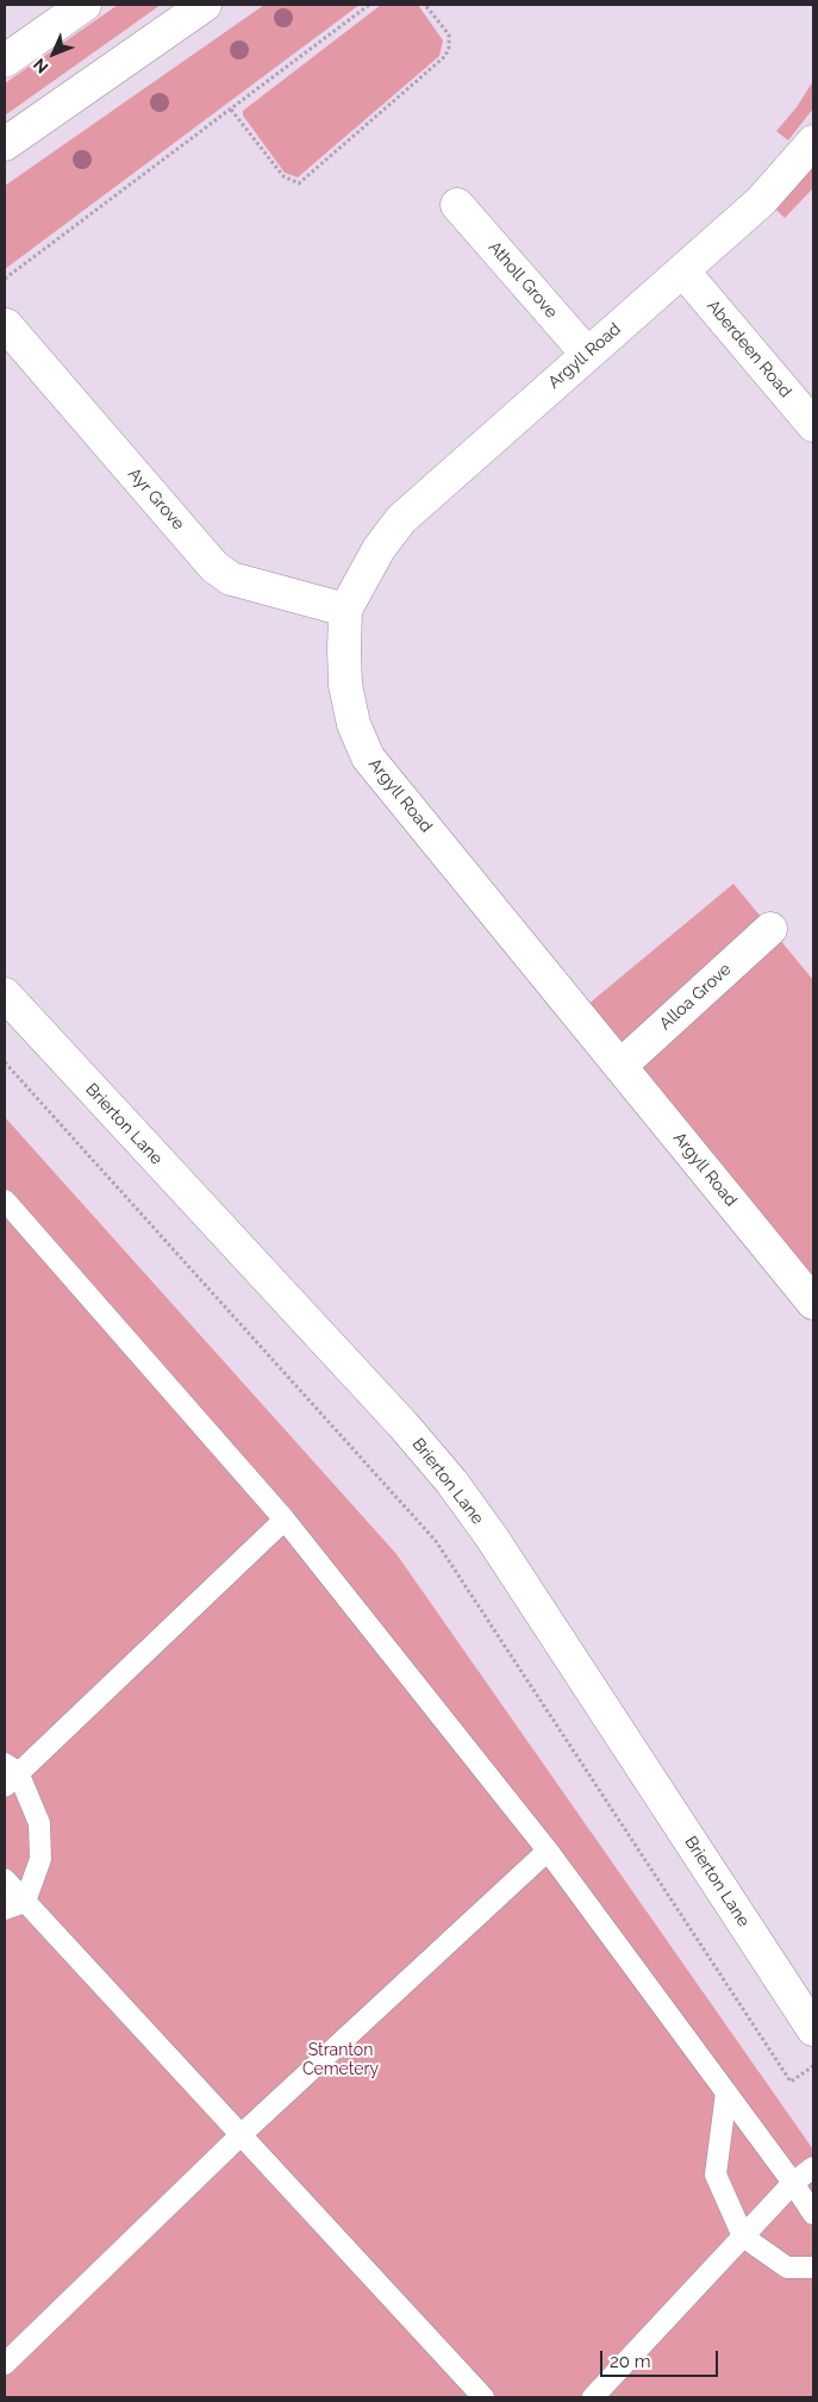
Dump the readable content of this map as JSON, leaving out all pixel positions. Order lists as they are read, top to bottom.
{
  "streets": {
    "main road": [
      "Atholl Grove",
      "Aberdeen Road",
      "Argyll Road",
      "Ayr Grove",
      "Alloa Grove",
      "Brierton Lane"
    ]
  },
  "crossings": [
    ["Atholl Grove", "Argyll Road"],
    ["Aberdeen Road", "Argyll Road"],
    ["Argyll Road", "Ayr Grove"],
    ["Argyll Road", "Alloa Grove"]
  ],
  "parks": ["Stranton Cemetery"],
  "scale_bar": "20 m",
  "north": "bottom left"
}
